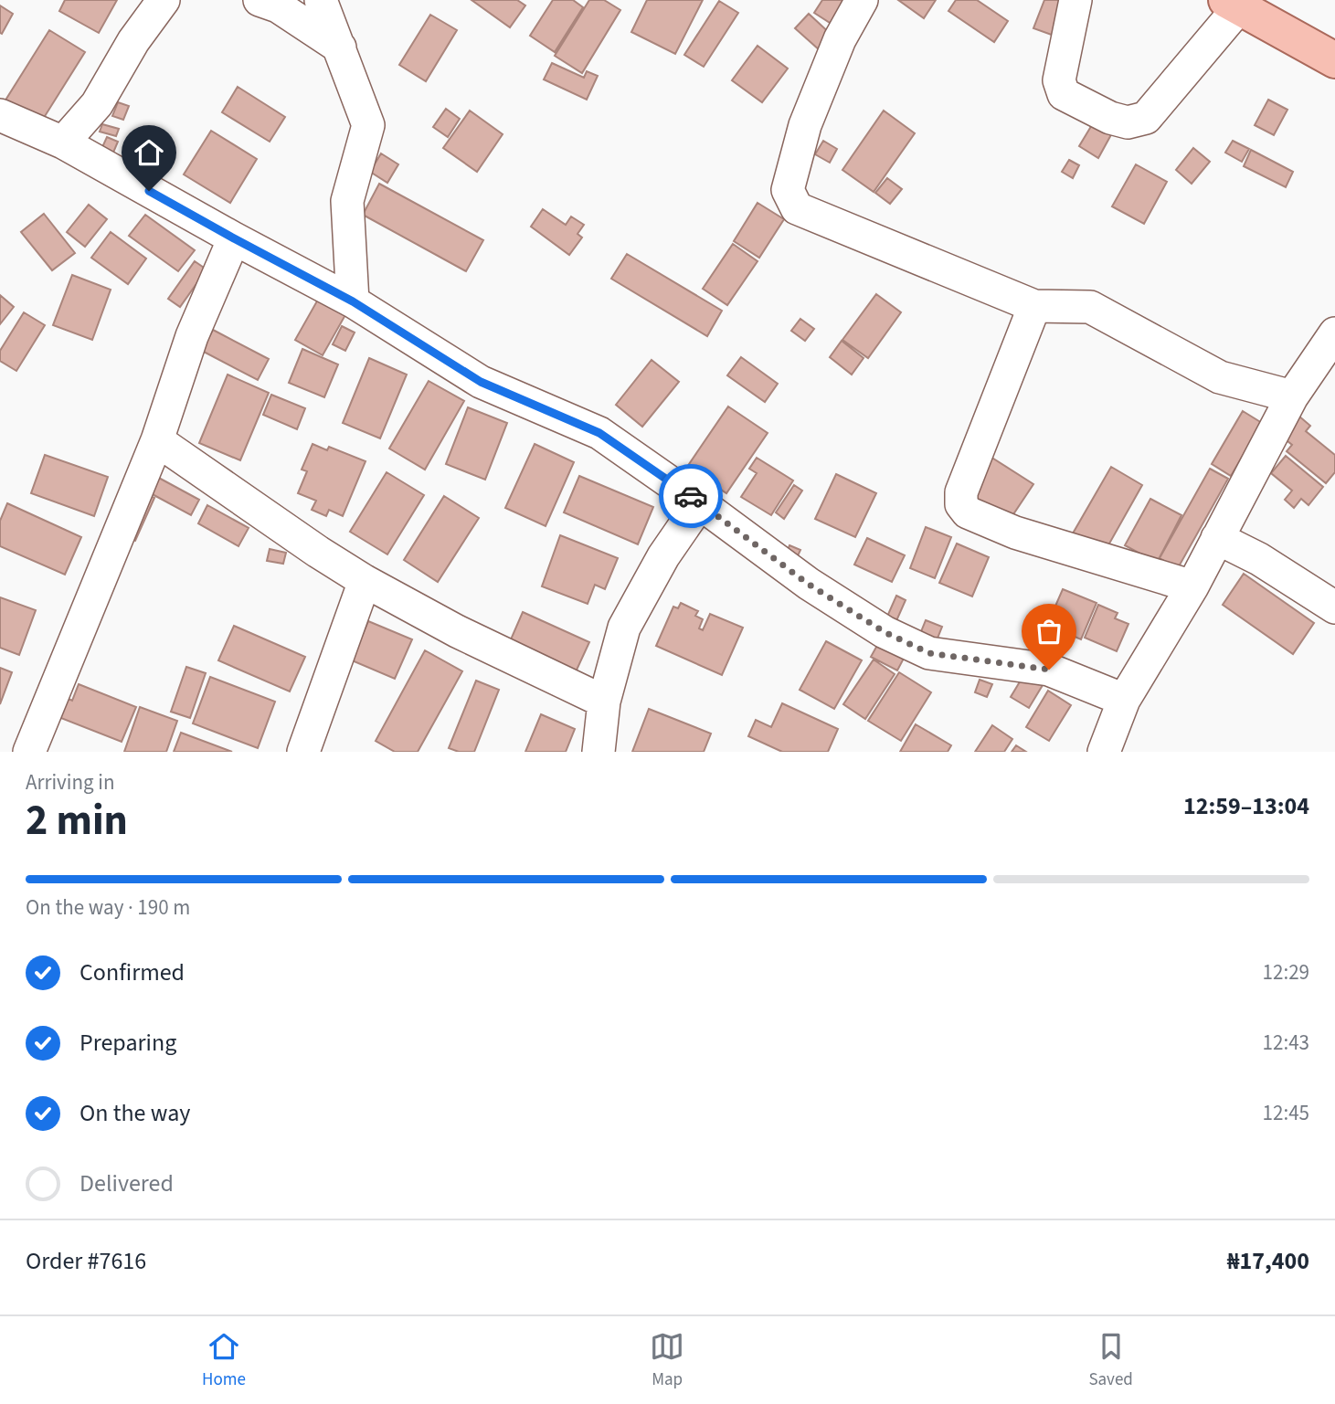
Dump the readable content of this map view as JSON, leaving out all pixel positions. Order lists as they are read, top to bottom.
{
  "page": {
    "heading": ["2 min", "Arriving in", "12:59–13:04"],
    "panel": ["Order #7616", "₦17,400"],
    "bar": "On the way · 190 m",
    "list": [
      ["Confirmed", "12:29"],
      ["Preparing", "12:43"],
      ["On the way", "12:45"],
      "Delivered"
    ],
    "tabs": ["Home", "Map", "Saved"]
  }
}
